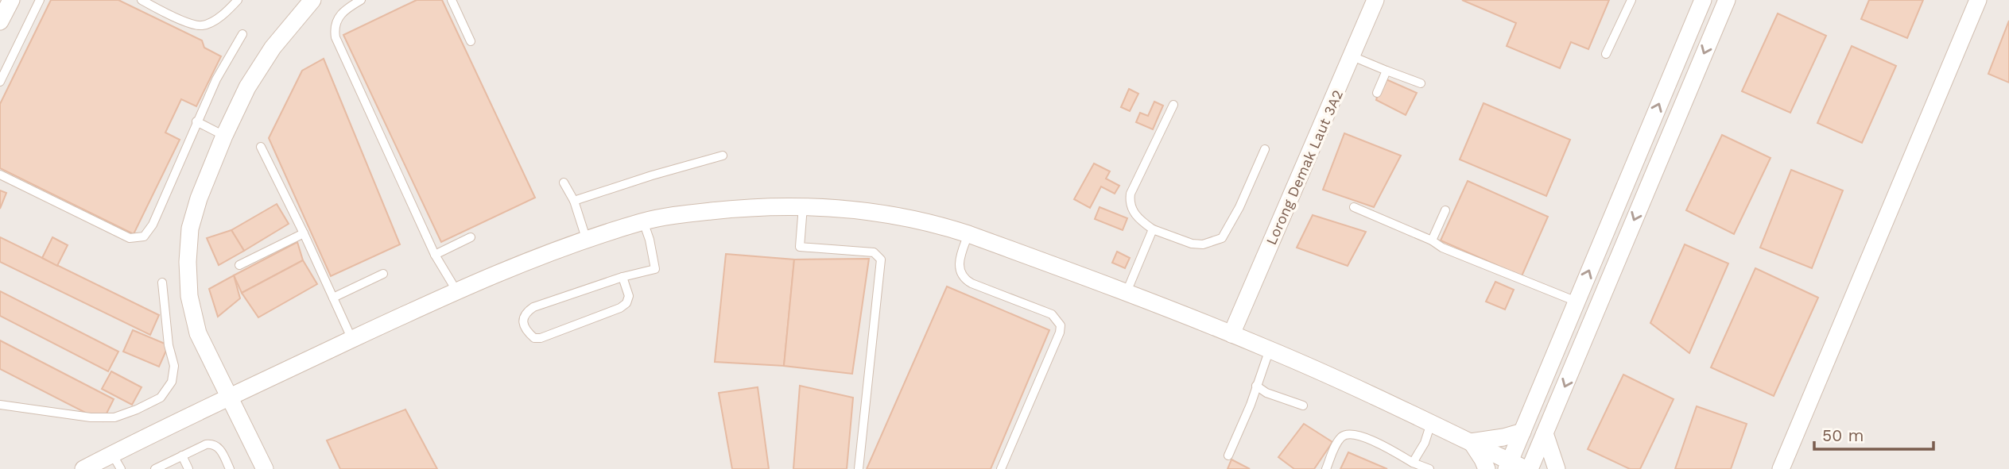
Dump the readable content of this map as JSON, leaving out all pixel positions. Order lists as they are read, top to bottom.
{
  "streets": {
    "street": ["Lorong Demak Laut 3A2"]
  },
  "scale_bar": "50 m"
}
